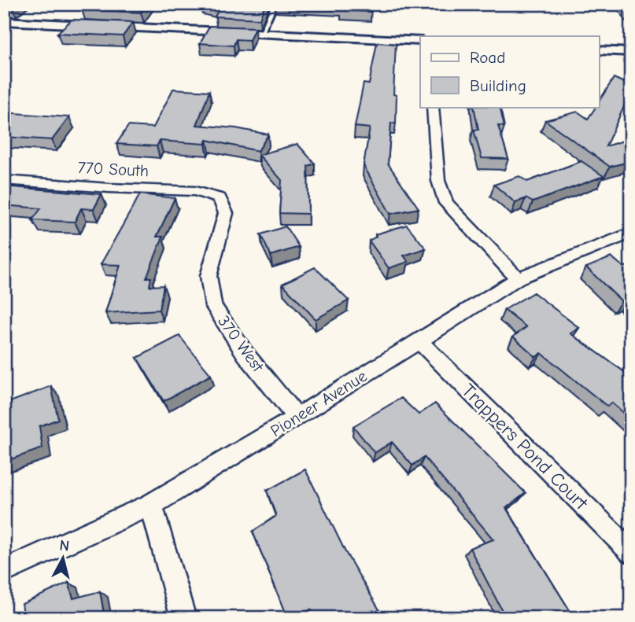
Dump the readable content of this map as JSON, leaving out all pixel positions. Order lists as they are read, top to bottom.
{
  "streets": {
    "street": [
      "770 South",
      "370 West",
      "Pioneer Avenue",
      "Trappers Pond Court"
    ]
  },
  "crossings": [
    ["770 South", "370 West"],
    ["370 West", "Pioneer Avenue"],
    ["Pioneer Avenue", "Trappers Pond Court"]
  ],
  "legend": ["Road", "Building"],
  "north": "top"
}
